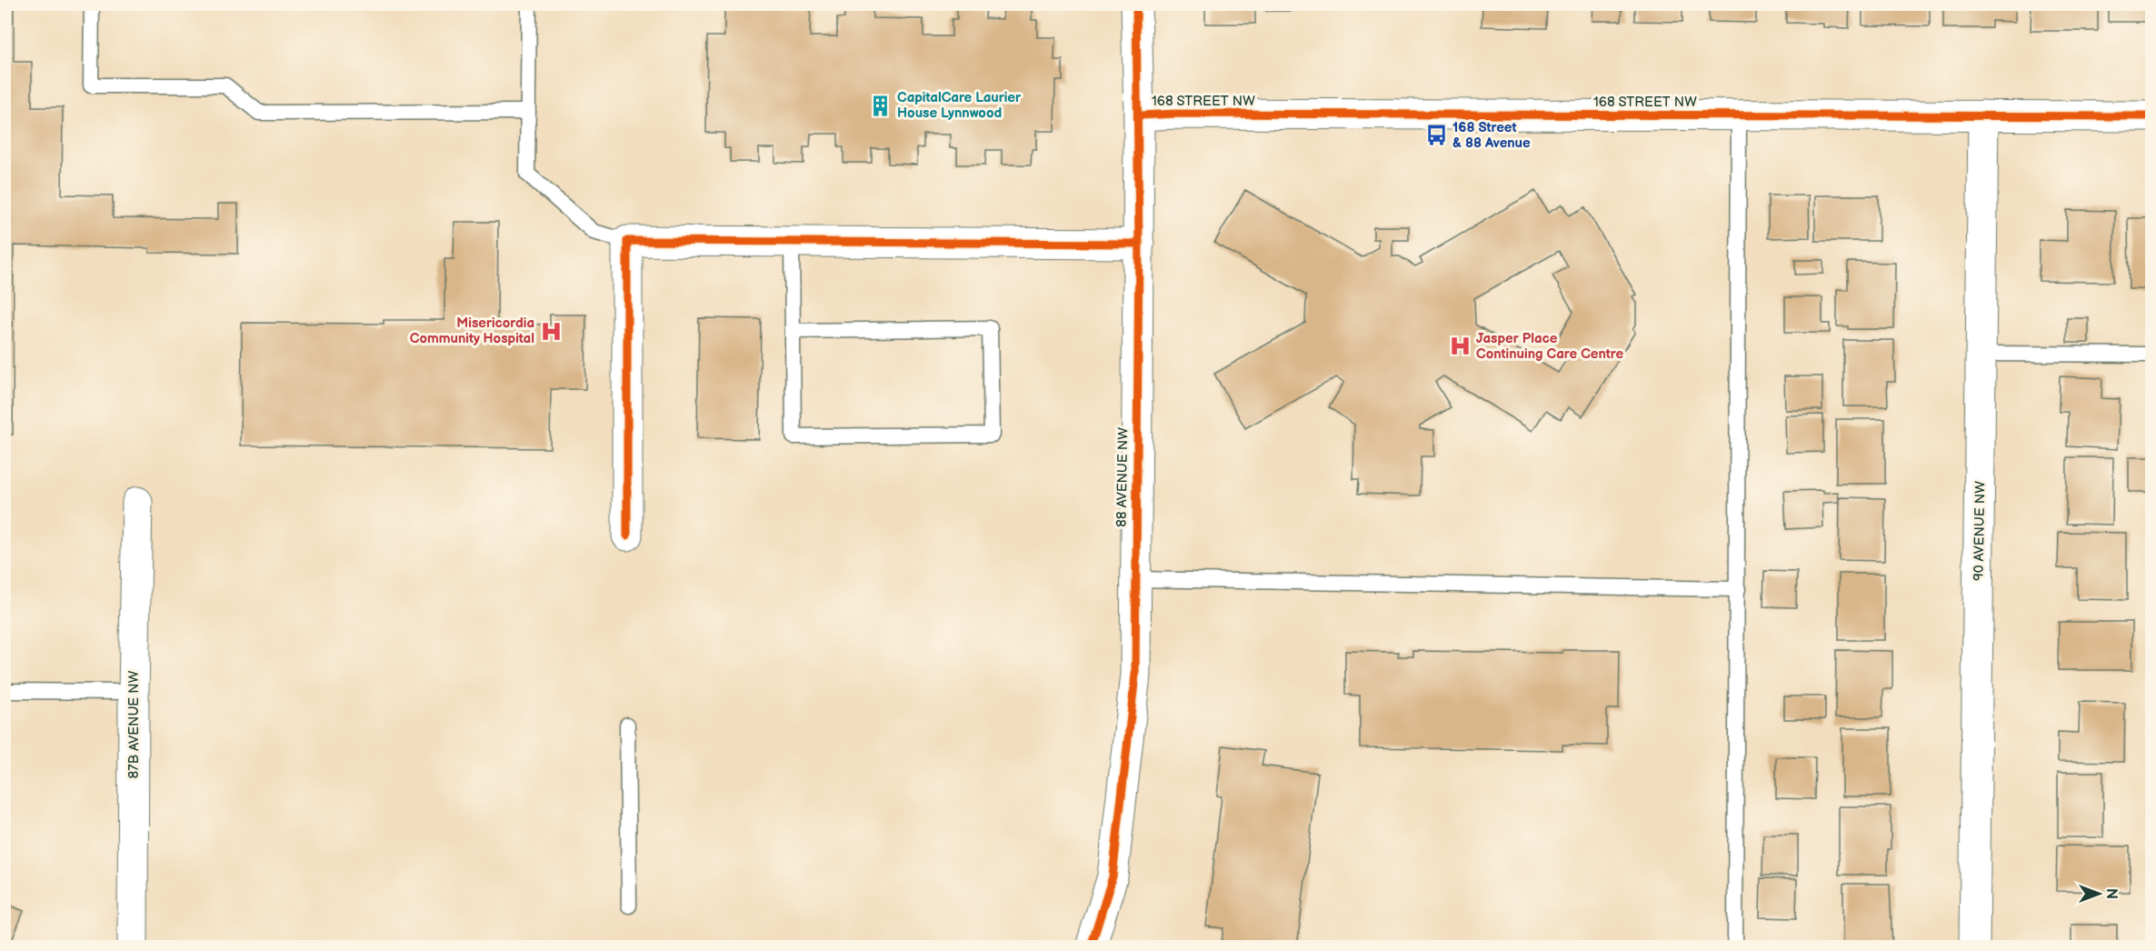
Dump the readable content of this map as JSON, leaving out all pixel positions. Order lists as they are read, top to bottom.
{
  "streets": {
    "street": [
      "168 STREET NW",
      "88 AVENUE NW",
      "90 AVENUE NW",
      "87B AVENUE NW"
    ]
  },
  "crossings": [
    ["168 STREET NW", "88 AVENUE NW"],
    ["168 STREET NW", "90 AVENUE NW"]
  ],
  "places": {
    "building": ["CapitalCare Laurier House Lynnwood"],
    "bus stop": ["168 Street & 88 Avenue"],
    "hospital": ["Misericordia Community Hospital", "Jasper Place Continuing Care Centre"]
  },
  "north": "right"
}
